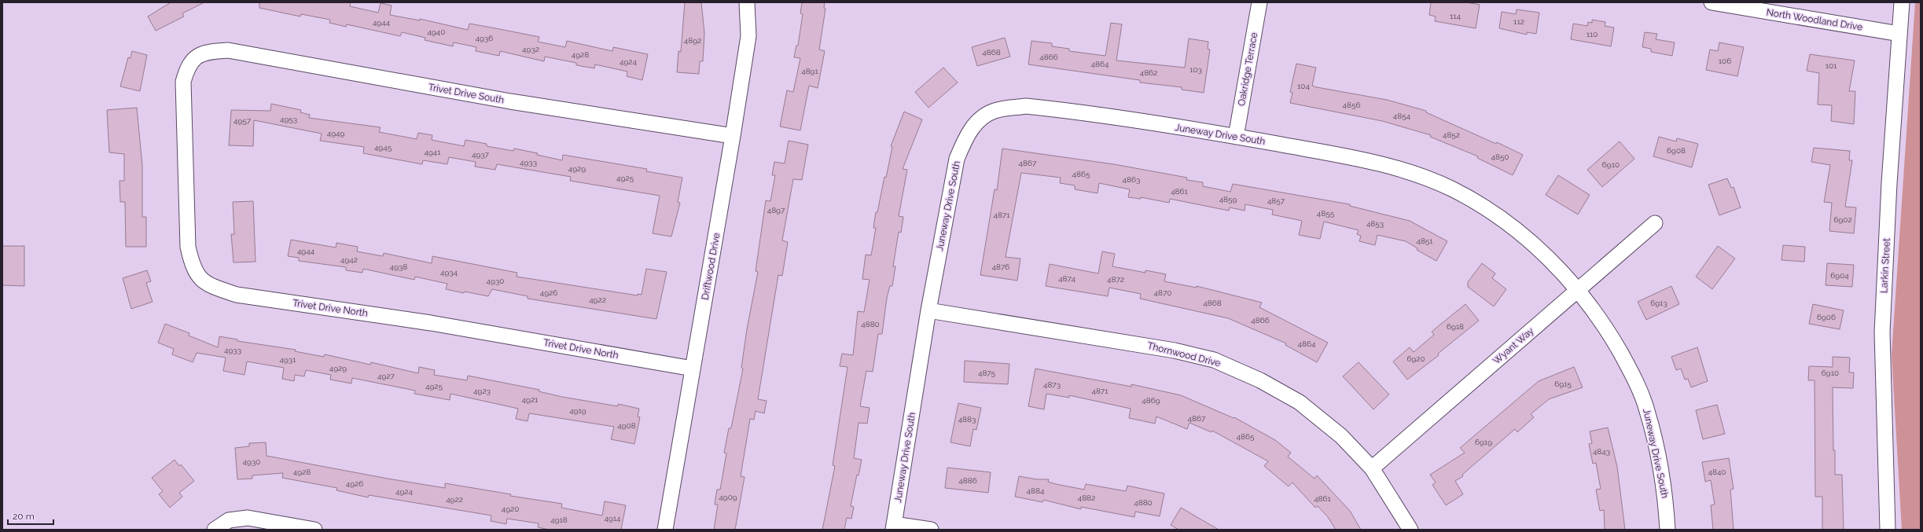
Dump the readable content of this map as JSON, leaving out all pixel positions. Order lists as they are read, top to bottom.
{
  "streets": {
    "street": [
      "North Woodland Drive",
      "Oakridge Terrace",
      "Trivet Drive South",
      "Juneway Drive South",
      "Larkin Street",
      "Driftwood Drive",
      "Trivet Drive North",
      "Wyant Way",
      "Thornwood Drive"
    ]
  },
  "crossings": [
    ["North Woodland Drive", "Larkin Street"],
    ["Oakridge Terrace", "Juneway Drive South"],
    ["Trivet Drive South", "Driftwood Drive"],
    ["Trivet Drive South", "Trivet Drive North"],
    ["Juneway Drive South", "Wyant Way"],
    ["Juneway Drive South", "Thornwood Drive"],
    ["Driftwood Drive", "Trivet Drive North"],
    ["Wyant Way", "Thornwood Drive"]
  ],
  "house_numbers": [
    "114",
    "112",
    "4944",
    "4940",
    "110",
    "4936",
    "4892",
    "4932",
    "4868",
    "4928",
    "4866",
    "106",
    "4924",
    "4864",
    "101",
    "103",
    "4891",
    "4862",
    "104",
    "4856",
    "4854",
    "4953",
    "4957",
    "4949",
    "4852",
    "4945",
    "6908",
    "4941",
    "4937",
    "4850",
    "4933",
    "4867",
    "6910",
    "4929",
    "4865",
    "4925",
    "4863",
    "4861",
    "4859",
    "4857",
    "4897",
    "4855",
    "4871",
    "6902",
    "4853",
    "4851",
    "4944",
    "4942",
    "4938",
    "4876",
    "4934",
    "6904",
    "4874",
    "4872",
    "4930",
    "4926",
    "4870",
    "4922",
    "4868",
    "6913",
    "6906",
    "4866",
    "4880",
    "6918",
    "4864",
    "4933",
    "6920",
    "4931",
    "4929",
    "4875",
    "6910",
    "4927",
    "6915",
    "4873",
    "4925",
    "4923",
    "4871",
    "4921",
    "4869",
    "4919",
    "4867",
    "4883",
    "4908",
    "4865",
    "6919",
    "4843",
    "4930",
    "4928",
    "4840",
    "4886",
    "4926",
    "4884",
    "4924",
    "4909",
    "4882",
    "4861",
    "4922",
    "4880",
    "4920",
    "4914",
    "4918"
  ],
  "scale_bar": "20 m"
}
